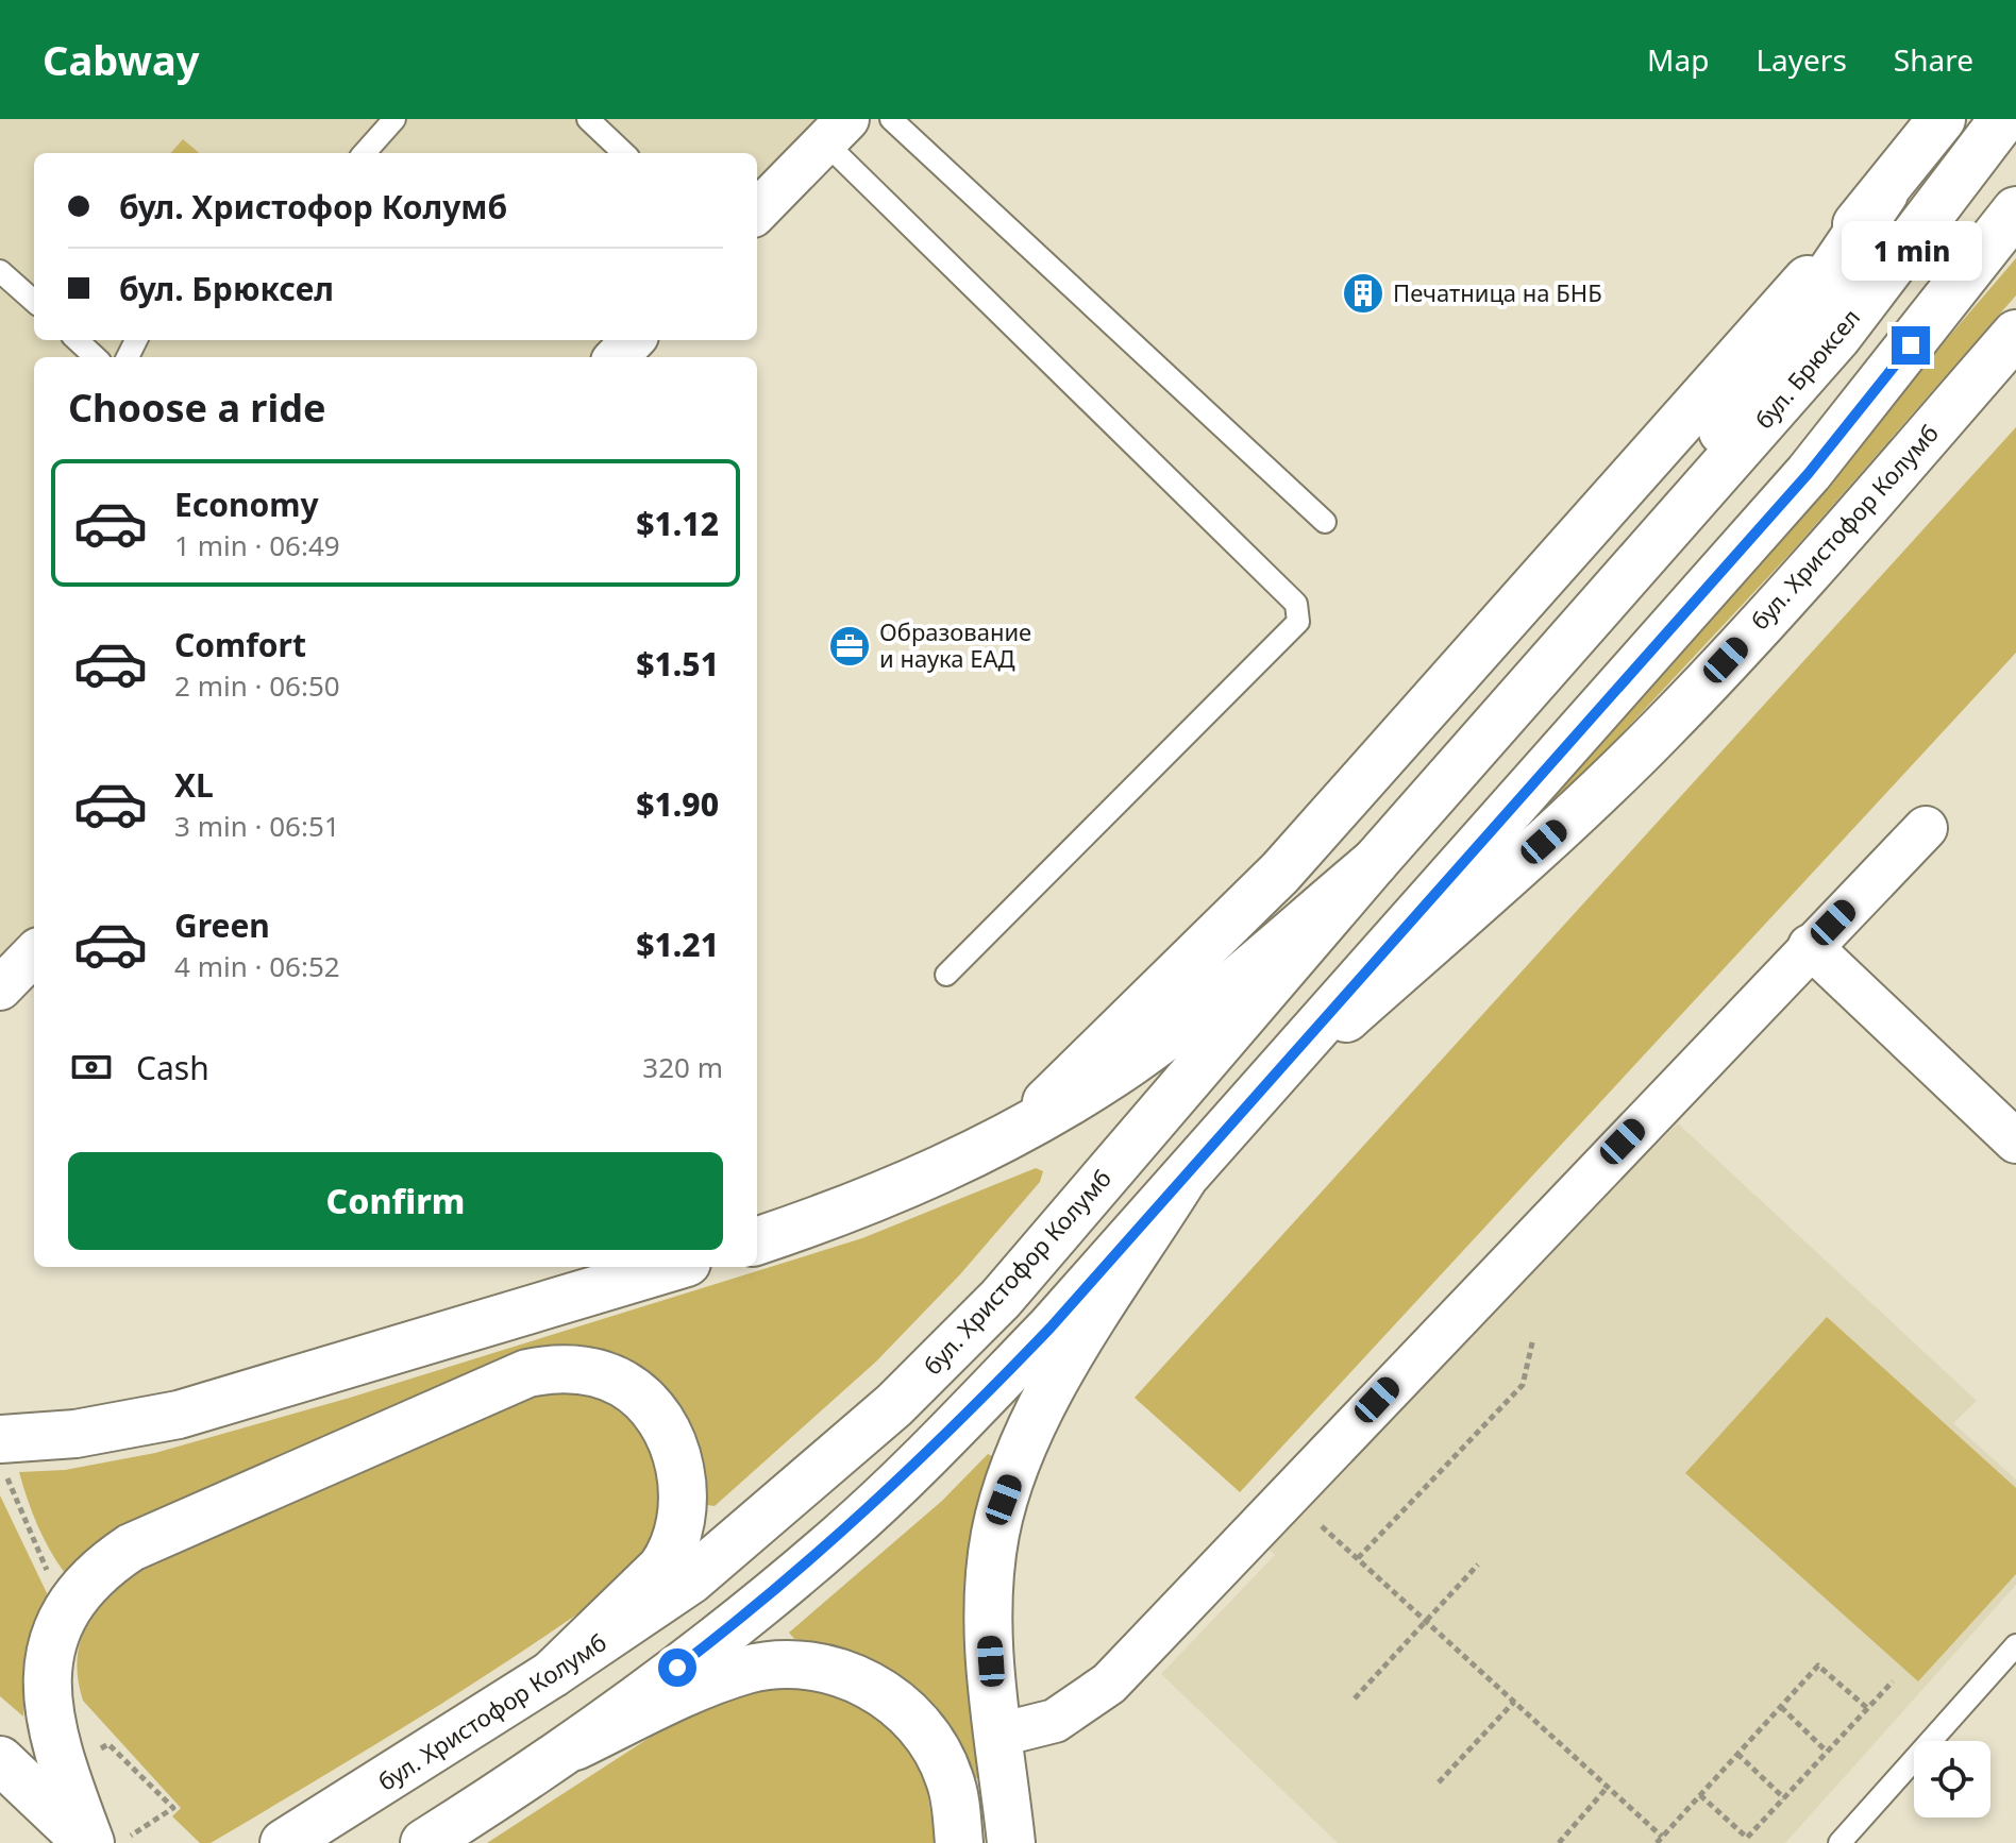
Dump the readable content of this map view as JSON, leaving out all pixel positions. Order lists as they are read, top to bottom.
{
  "streets": {
    "main road": ["бул. Брюксел", "бул. Христофор Колумб"]
  },
  "crossings": [
    ["бул. Брюксел", "бул. Христофор Колумб"]
  ],
  "places": {
    "building": ["Печатница на БНБ"],
    "office": ["Образование и наука ЕАД"]
  },
  "page": {
    "header": "Cabway",
    "nav": ["Map", "Layers", "Share"],
    "banner": ["бул. Христофор Колумб", "бул. Брюксел"],
    "bubble": "1 min",
    "heading": "Choose a ride",
    "list": [
      {
        "name": "Economy",
        "note": "1 min · 06:49",
        "value": "$1.12"
      },
      {
        "name": "Comfort",
        "note": "2 min · 06:50",
        "value": "$1.51"
      },
      {
        "name": "XL",
        "note": "3 min · 06:51",
        "value": "$1.90"
      },
      {
        "name": "Green",
        "note": "4 min · 06:52",
        "value": "$1.21"
      }
    ],
    "pay": ["Cash", "320 m"],
    "buttons": "Confirm"
  }
}
